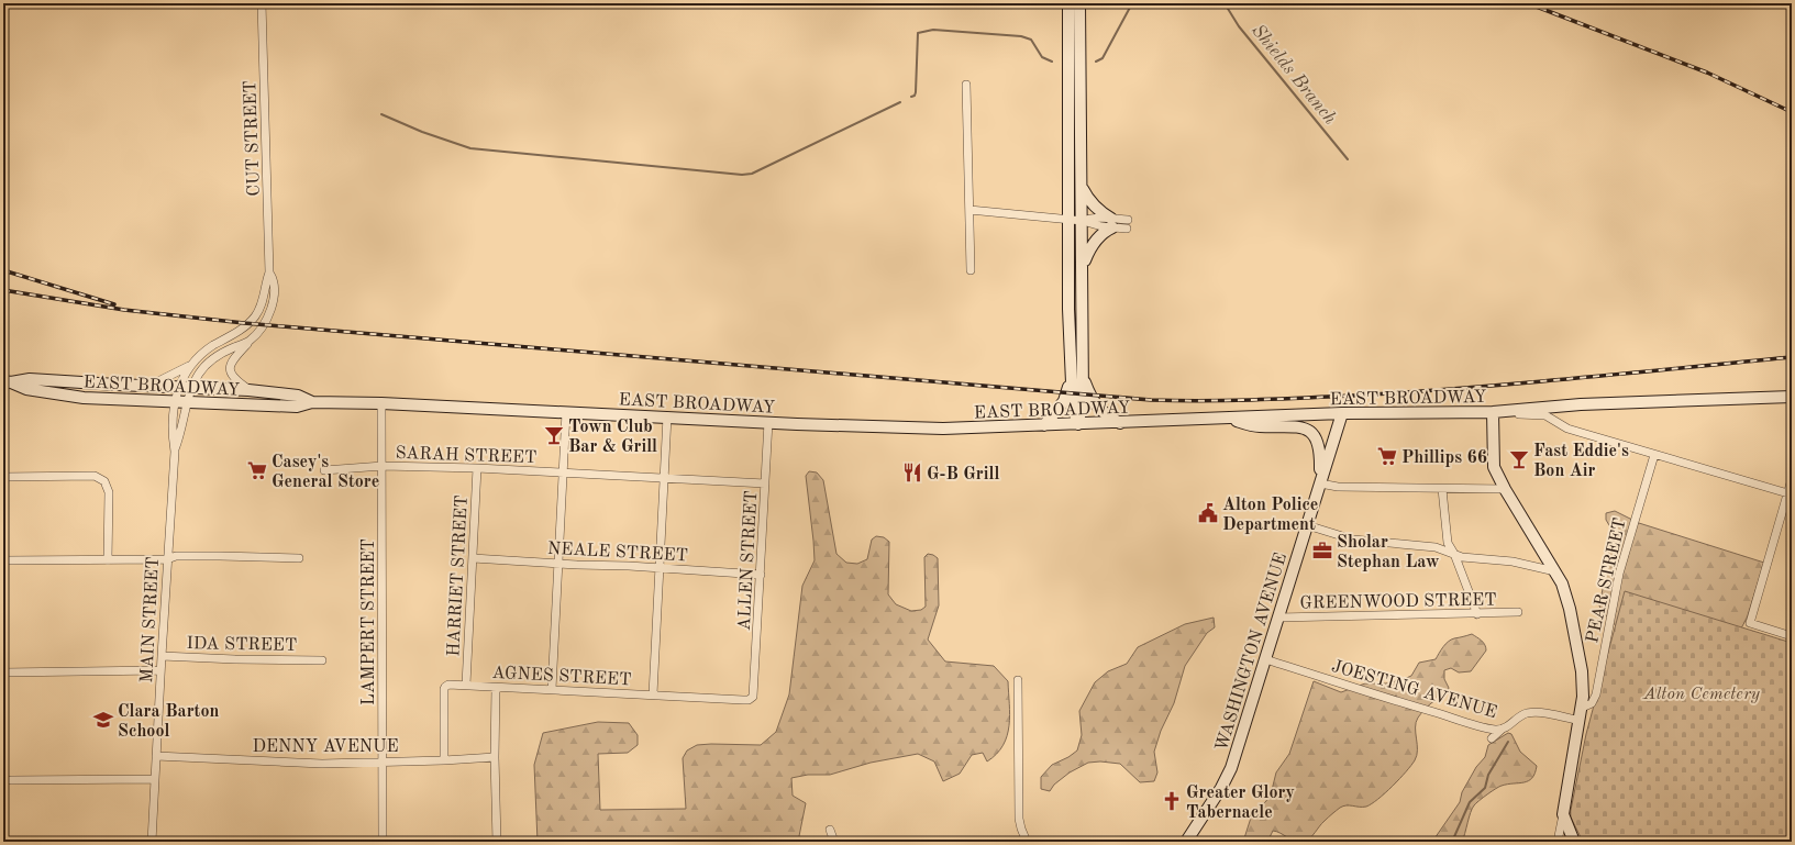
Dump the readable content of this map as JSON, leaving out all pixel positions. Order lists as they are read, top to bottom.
{
  "streets": {
    "main road": ["EAST BROADWAY", "WASHINGTON AVENUE"],
    "street": [
      "CUT STREET",
      "SARAH STREET",
      "NEALE STREET",
      "ALLEN STREET",
      "HARRIET STREET",
      "PEAR STREET",
      "GREENWOOD STREET",
      "MAIN STREET",
      "LAMPERT STREET",
      "IDA STREET",
      "AGNES STREET",
      "JOESTING AVENUE",
      "DENNY AVENUE"
    ]
  },
  "crossings": [
    ["CUT STREET", "EAST BROADWAY"],
    ["CUT STREET", "MAIN STREET"],
    ["EAST BROADWAY", "ALLEN STREET"],
    ["EAST BROADWAY", "MAIN STREET"],
    ["EAST BROADWAY", "LAMPERT STREET"],
    ["EAST BROADWAY", "WASHINGTON AVENUE"],
    ["SARAH STREET", "ALLEN STREET"],
    ["SARAH STREET", "HARRIET STREET"],
    ["SARAH STREET", "LAMPERT STREET"],
    ["NEALE STREET", "ALLEN STREET"],
    ["NEALE STREET", "HARRIET STREET"],
    ["ALLEN STREET", "AGNES STREET"],
    ["HARRIET STREET", "AGNES STREET"],
    ["GREENWOOD STREET", "WASHINGTON AVENUE"],
    ["MAIN STREET", "IDA STREET"],
    ["MAIN STREET", "DENNY AVENUE"],
    ["LAMPERT STREET", "DENNY AVENUE"],
    ["WASHINGTON AVENUE", "JOESTING AVENUE"],
    ["AGNES STREET", "DENNY AVENUE"]
  ],
  "water": ["Shields Branch"],
  "parks": ["Alton Cemetery"],
  "places": {
    "bar": ["Town Club Bar & Grill", "Fast Eddie's Bon Air"],
    "supermarket": ["Phillips 66", "Casey's General Store"],
    "restaurant": ["G-B Grill"],
    "public building": ["Alton Police Department"],
    "office": ["Sholar Stephan Law"],
    "school or university": ["Clara Barton School"],
    "church": ["Greater Glory Tabernacle"]
  }
}
